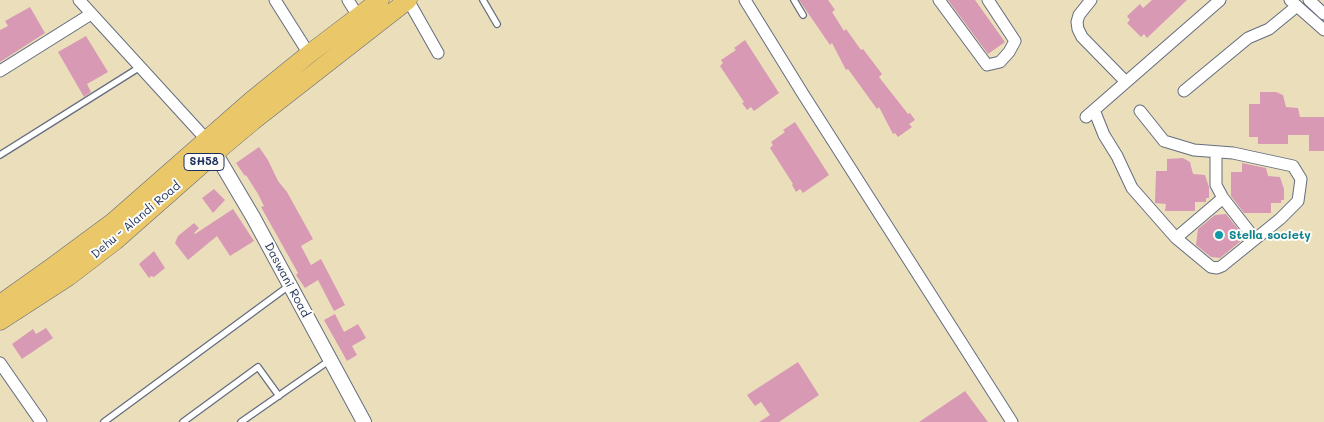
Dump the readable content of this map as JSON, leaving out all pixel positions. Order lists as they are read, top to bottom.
{
  "streets": {
    "main road": ["SH58", "Dehu - Alandi Road"],
    "street": ["Daswani Road"]
  },
  "crossings": [
    ["Dehu - Alandi Road", "Daswani Road"]
  ],
  "places": ["Stella society"]
}
